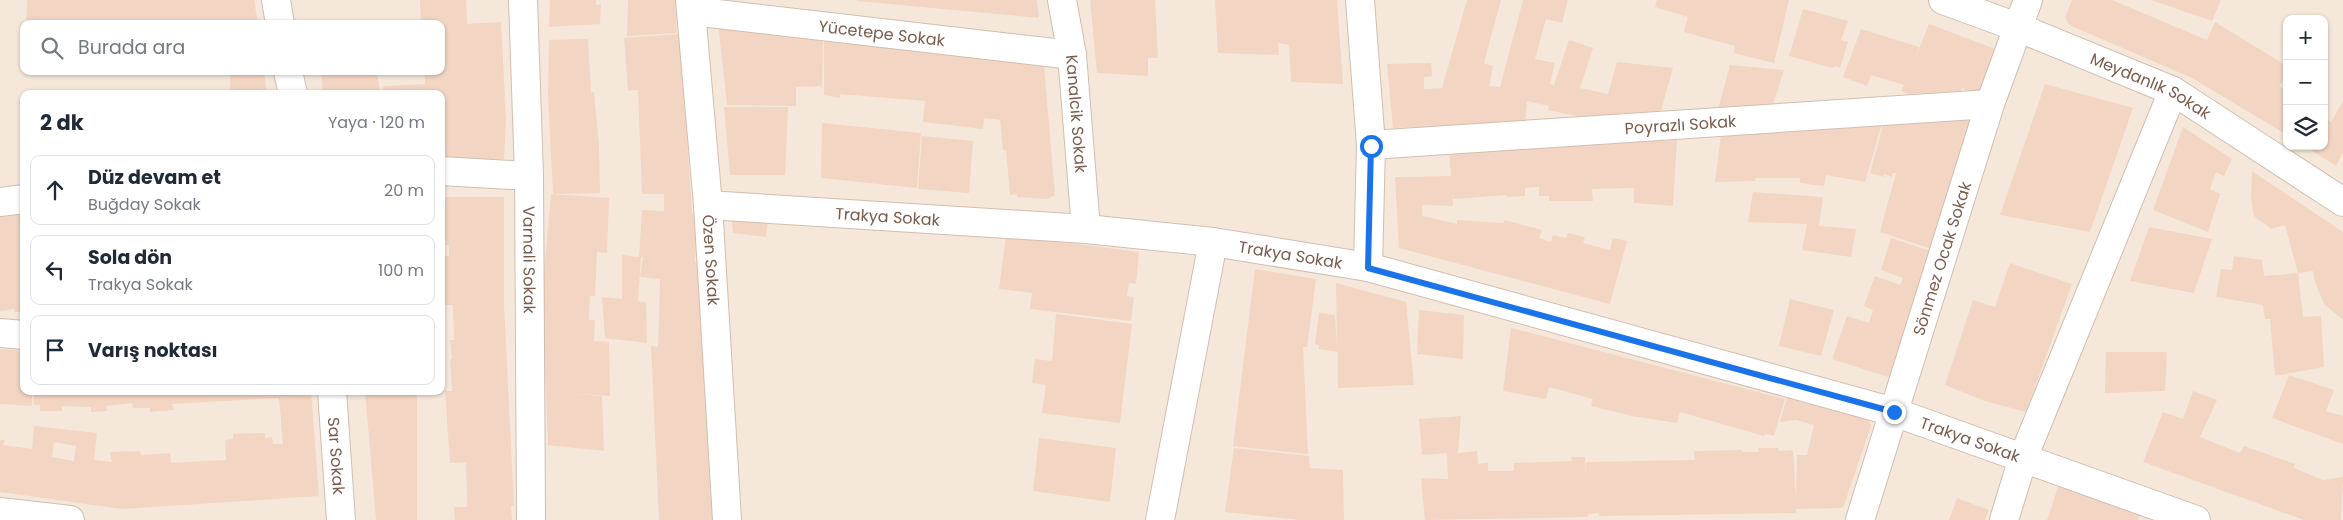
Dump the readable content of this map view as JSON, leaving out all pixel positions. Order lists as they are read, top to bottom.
{
  "streets": {
    "street": [
      "Yücetepe Sokak",
      "Meydanlık Sokak",
      "Kanalcik Sokak",
      "Poyrazlı Sokak",
      "Trakya Sokak",
      "Sönmez Ocak Sokak",
      "Varnali Sokak",
      "Özen Sokak",
      "Sar Sokak"
    ]
  },
  "crossings": [
    ["Yücetepe Sokak", "Kanalcik Sokak"],
    ["Yücetepe Sokak", "Özen Sokak"],
    ["Meydanlık Sokak", "Sönmez Ocak Sokak"],
    ["Kanalcik Sokak", "Trakya Sokak"],
    ["Poyrazlı Sokak", "Sönmez Ocak Sokak"],
    ["Trakya Sokak", "Sönmez Ocak Sokak"],
    ["Trakya Sokak", "Özen Sokak"]
  ],
  "page": {
    "map_buttons": ["+", "−"],
    "search": "Burada ara",
    "heading": ["2 dk", "Yaya · 120 m"],
    "list": [
      ["Düz devam et", "Buğday Sokak", "20 m"],
      ["Sola dön", "Trakya Sokak", "100 m"],
      "Varış noktası"
    ]
  }
}
